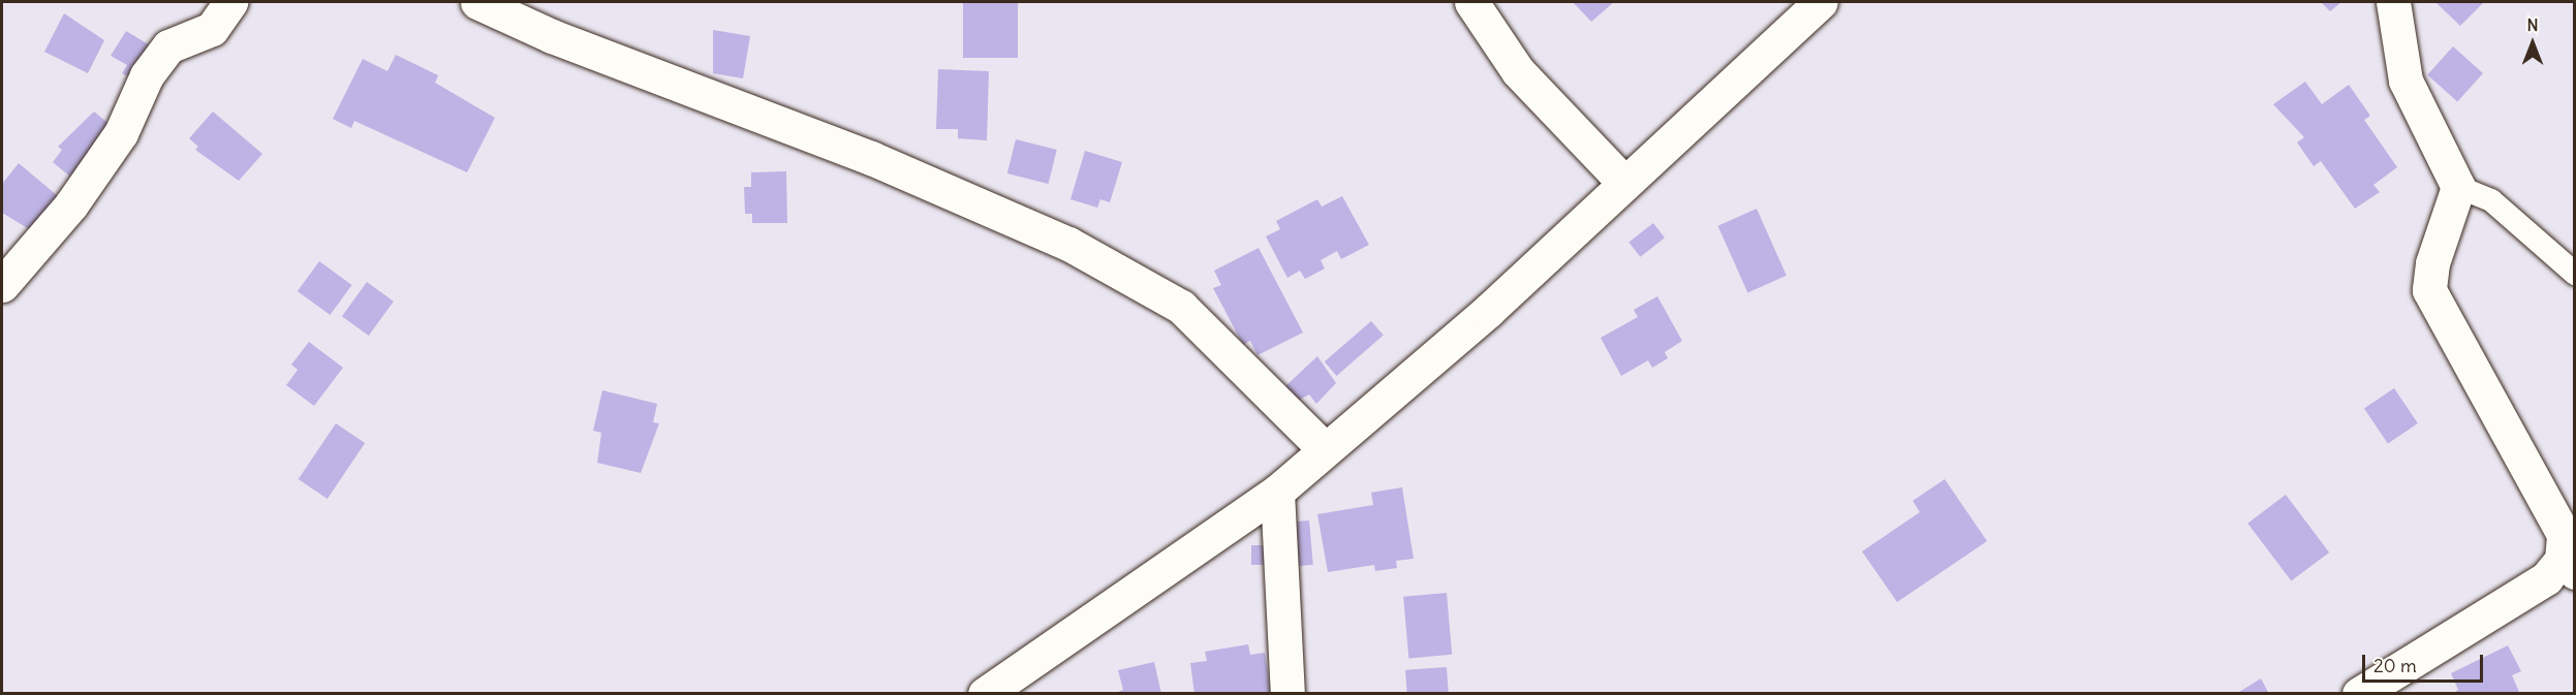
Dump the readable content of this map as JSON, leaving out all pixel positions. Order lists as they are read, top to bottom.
{
  "scale_bar": "20 m",
  "north": "top"
}
